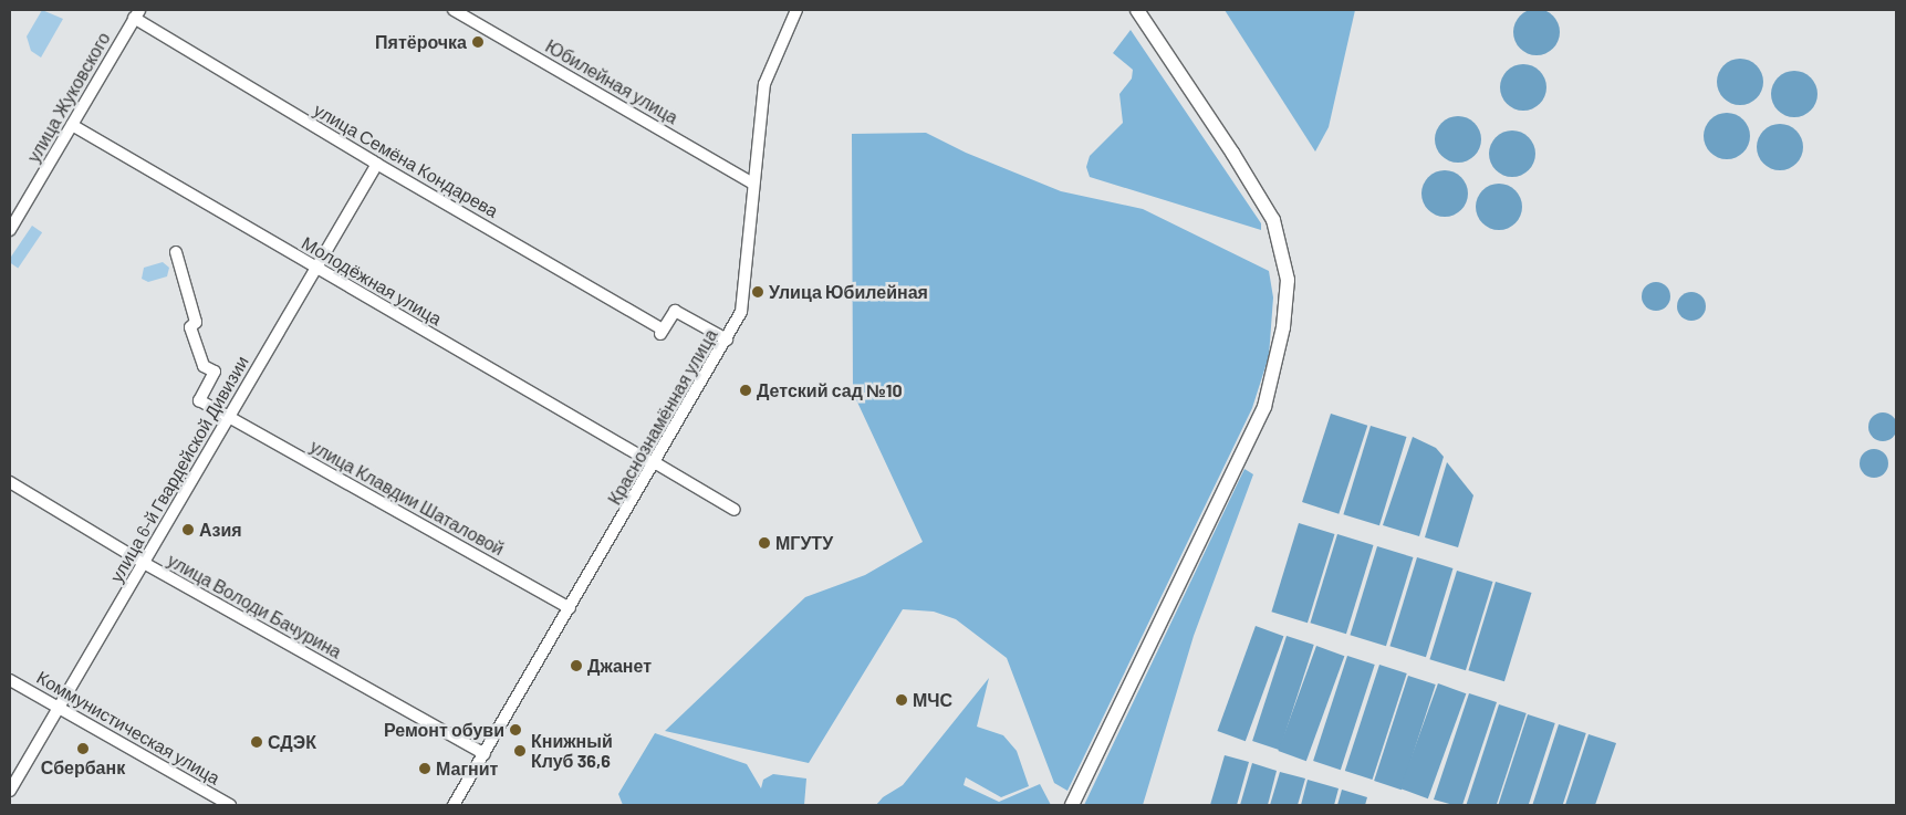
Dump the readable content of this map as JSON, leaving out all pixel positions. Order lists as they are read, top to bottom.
{
  "streets": {
    "street": [
      "Юбилейная улица",
      "улица Жуковского",
      "улица Семёна Кондарева",
      "Молодёжная улица",
      "Краснознамённая улица",
      "улица 6-й Гвардейской Дивизии",
      "улица Клавдии Шаталовой",
      "улица Володи Бачурина",
      "Коммунистическая улица"
    ]
  },
  "crossings": [
    ["Юбилейная улица", "Краснознамённая улица"],
    ["улица Жуковского", "улица Семёна Кондарева"],
    ["улица Жуковского", "Молодёжная улица"],
    ["улица Семёна Кондарева", "Краснознамённая улица"],
    ["улица Семёна Кондарева", "улица 6-й Гвардейской Дивизии"],
    ["Молодёжная улица", "Краснознамённая улица"],
    ["Молодёжная улица", "улица 6-й Гвардейской Дивизии"],
    ["Краснознамённая улица", "улица Клавдии Шаталовой"],
    ["Краснознамённая улица", "улица Володи Бачурина"],
    ["улица 6-й Гвардейской Дивизии", "улица Клавдии Шаталовой"],
    ["улица 6-й Гвардейской Дивизии", "улица Володи Бачурина"],
    ["улица 6-й Гвардейской Дивизии", "Коммунистическая улица"]
  ],
  "places": [
    "Пятёрочка",
    "Улица Юбилейная",
    "Детский сад №10",
    "Азия",
    "МГУТУ",
    "Джанет",
    "МЧС",
    "Ремонт обуви",
    "СДЭК",
    "Сбербанк",
    "Книжный Клуб 36,6",
    "Магнит"
  ]
}
